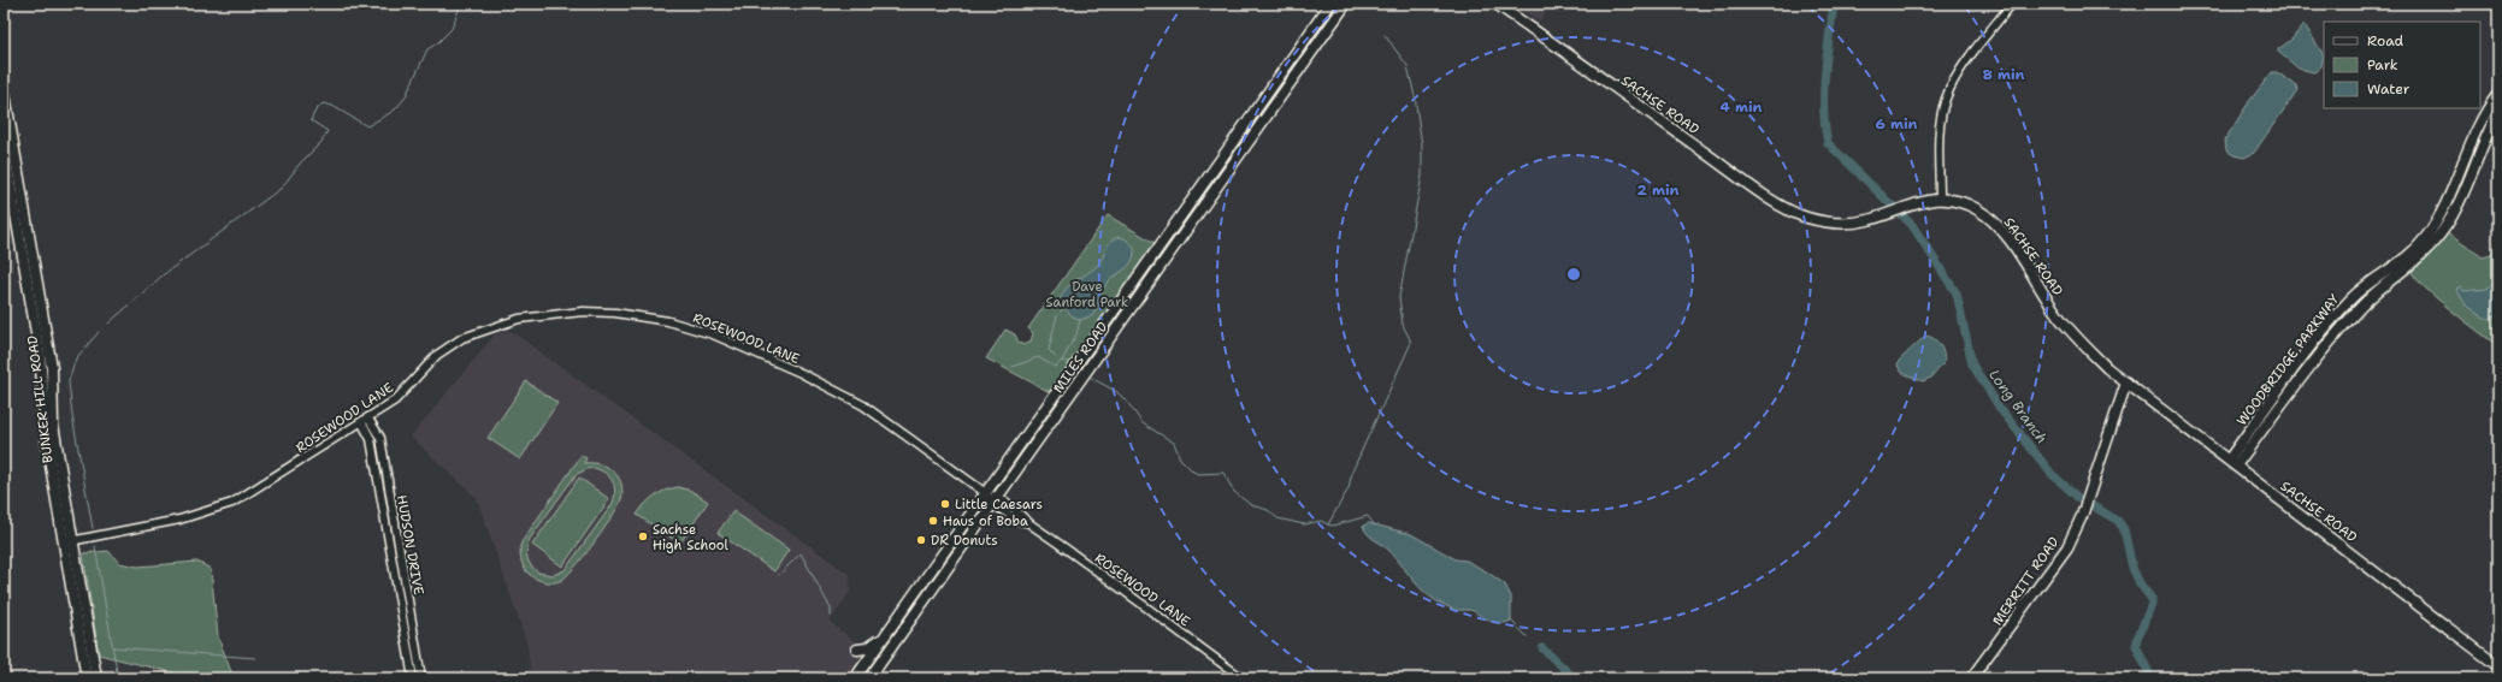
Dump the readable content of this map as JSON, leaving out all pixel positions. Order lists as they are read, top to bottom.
{
  "streets": {
    "main road": [
      "SACHSE ROAD",
      "MILES ROAD",
      "WOODBRIDGE PARKWAY",
      "BUNKER HILL ROAD",
      "MERRITT ROAD"
    ],
    "street": ["ROSEWOOD LANE", "HUDSON DRIVE"]
  },
  "crossings": [
    ["SACHSE ROAD", "WOODBRIDGE PARKWAY"],
    ["SACHSE ROAD", "MERRITT ROAD"],
    ["ROSEWOOD LANE", "MILES ROAD"],
    ["ROSEWOOD LANE", "BUNKER HILL ROAD"],
    ["ROSEWOOD LANE", "HUDSON DRIVE"]
  ],
  "water": ["Long Branch"],
  "parks": ["Dave Sanford Park"],
  "places": [
    "Little Caesars",
    "Haus of Boba",
    "Sachse High School",
    "DR Donuts"
  ],
  "legend": ["Road", "Park", "Water"],
  "rings": [
    "8 min",
    "4 min",
    "6 min",
    "2 min"
  ]
}
